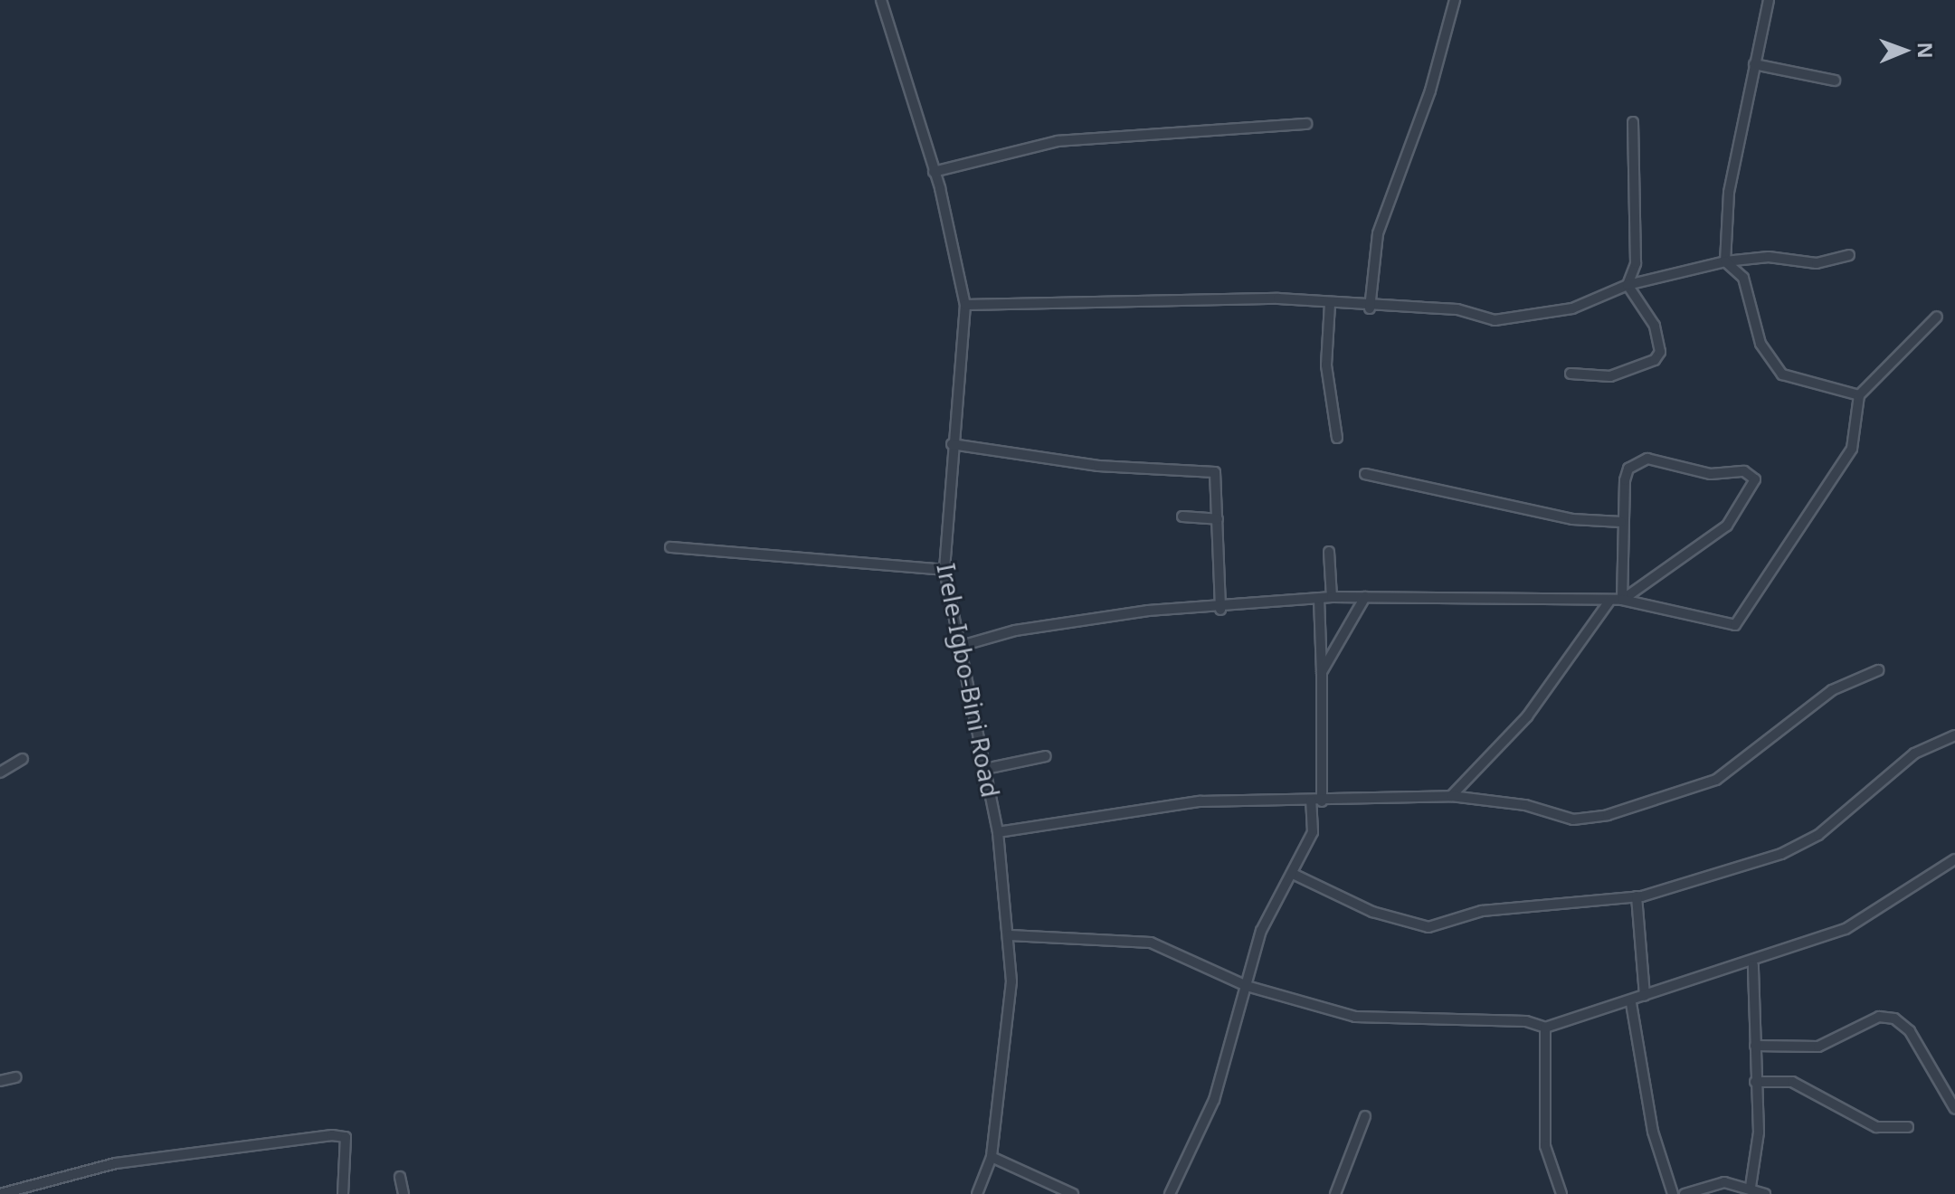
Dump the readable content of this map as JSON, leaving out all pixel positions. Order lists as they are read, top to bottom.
{
  "streets": {
    "street": ["Irele-Igbo-Bini Road"]
  },
  "north": "right"
}
